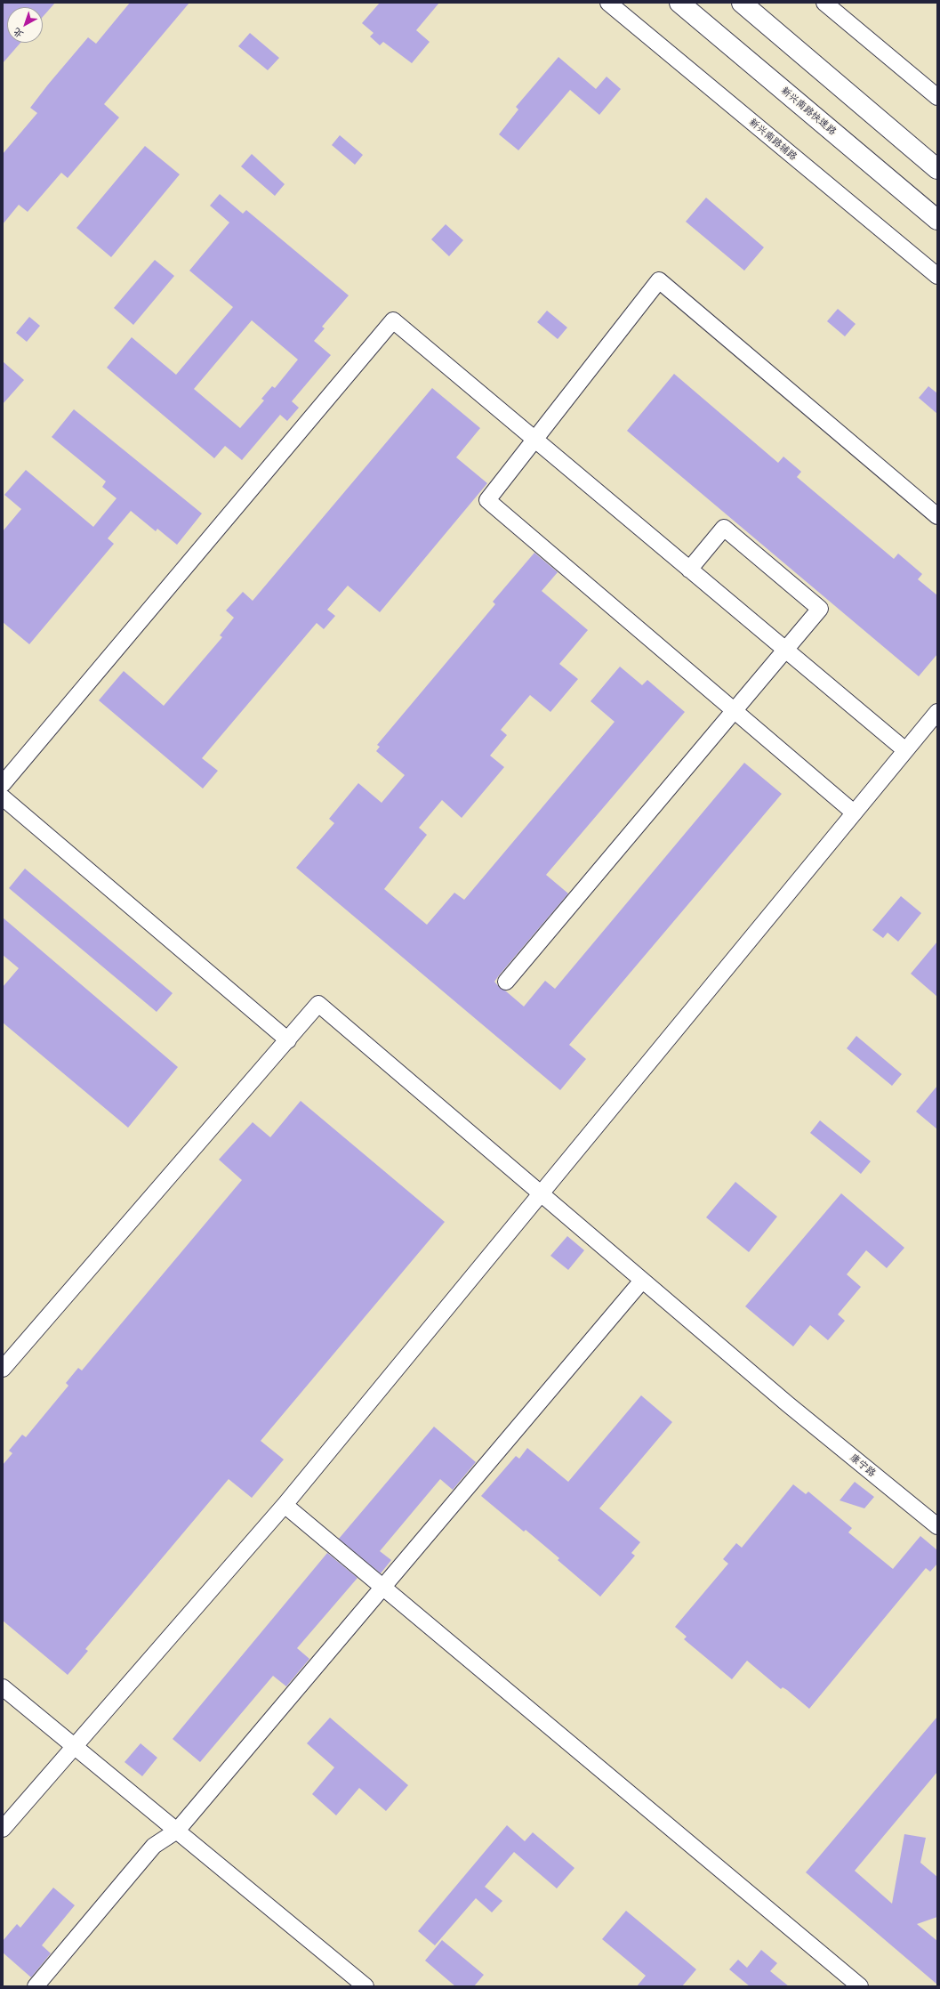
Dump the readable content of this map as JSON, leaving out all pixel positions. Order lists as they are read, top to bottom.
{
  "streets": {
    "main road": ["新兴南路快速路"],
    "street": ["新兴南路辅路", "康宁路"]
  },
  "north": "bottom left"
}
